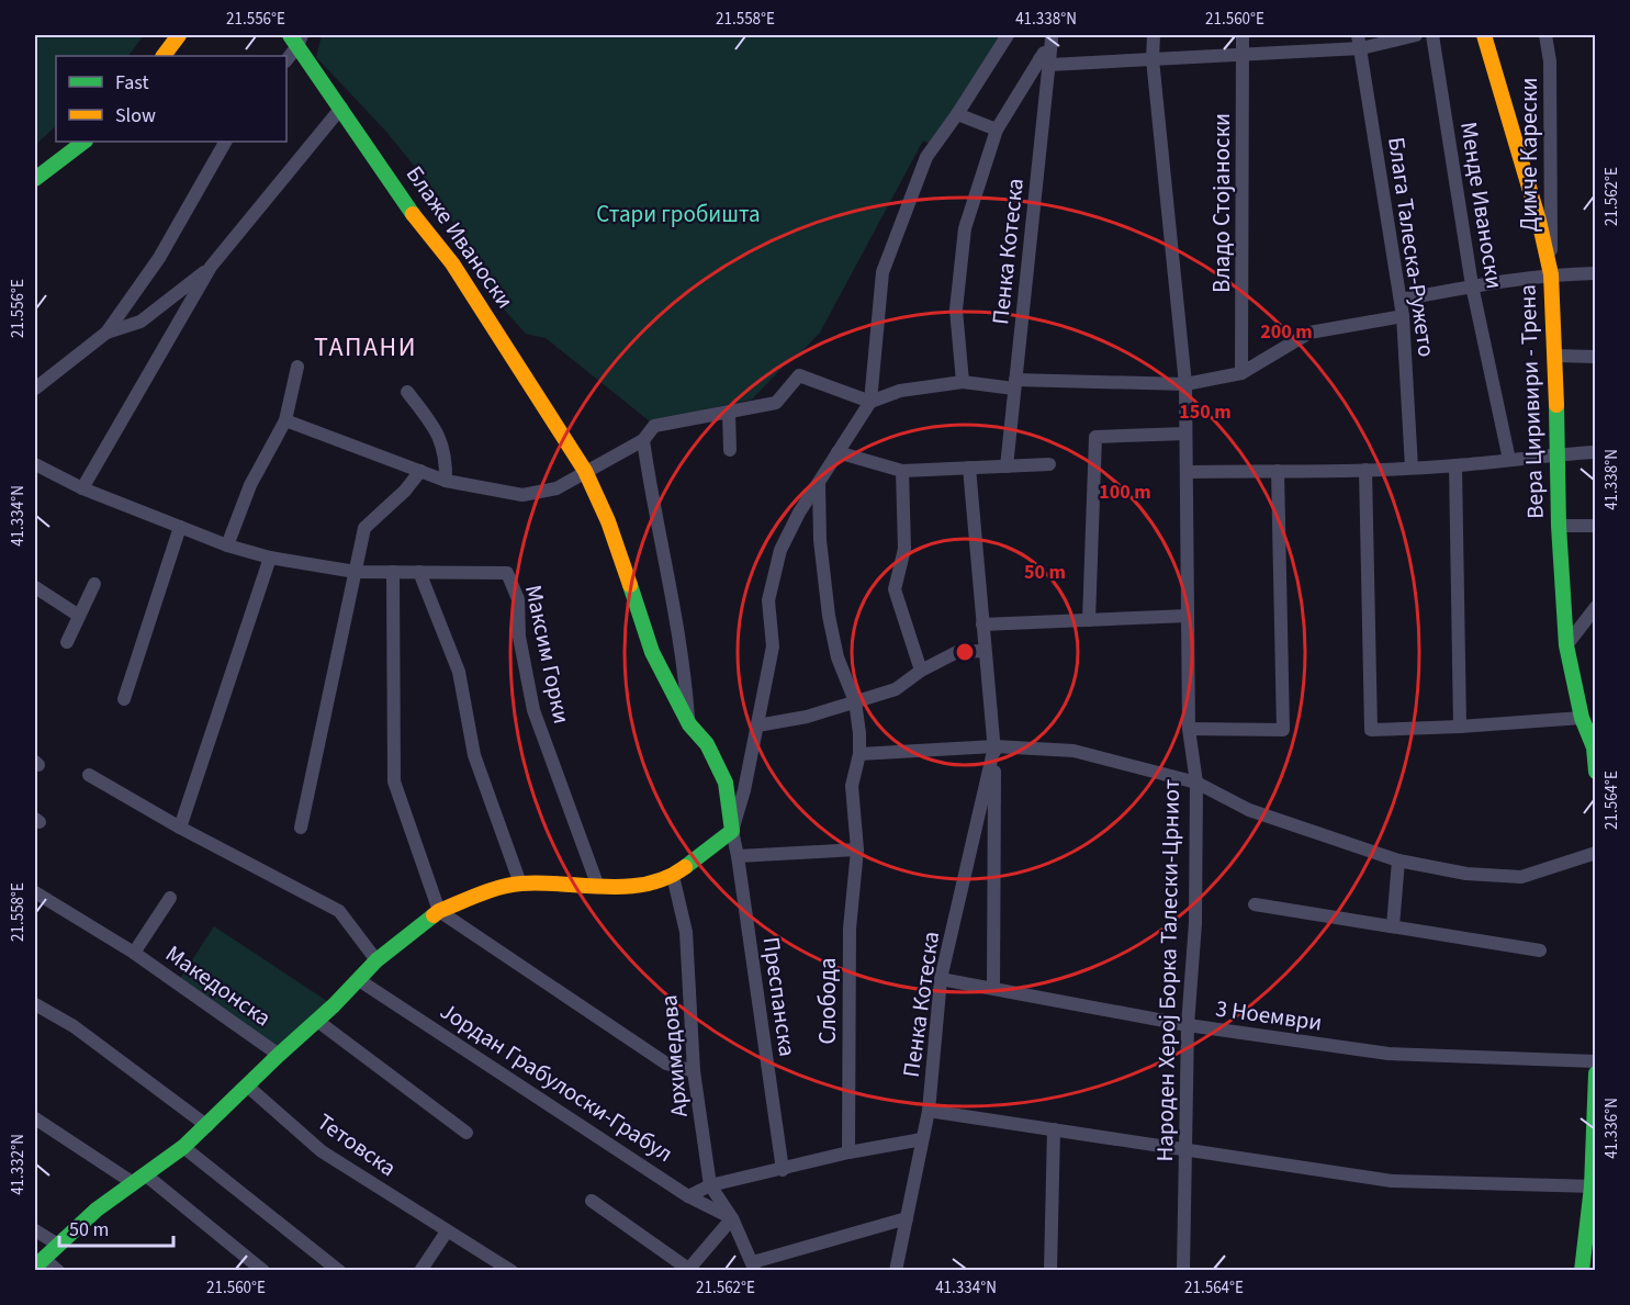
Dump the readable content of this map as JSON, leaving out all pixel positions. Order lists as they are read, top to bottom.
{
  "streets": {
    "street": [
      "Димче Карески",
      "Владо Стојаноски",
      "Менде Иваноски",
      "Блаже Иваноски",
      "Блага Талеска-Ружето",
      "Пенка Котеска",
      "Вера Циривири - Трена",
      "Максим Горки",
      "Народен Херој Борка Талески-Црниот",
      "Македонска",
      "Преспанска",
      "Слобода",
      "3 Ноември",
      "Архимедова",
      "Јордан Грабулоски-Грабул",
      "Тетовска"
    ]
  },
  "crossings": [
    ["Димче Карески", "Вера Циривири - Трена"],
    ["Блаже Иваноски", "Преспанска"],
    ["Пенка Котеска", "3 Ноември"],
    ["Пенка Котеска", "Архимедова"],
    ["Народен Херој Борка Талески-Црниот", "3 Ноември"],
    ["Архимедова", "Јордан Грабулоски-Грабул"]
  ],
  "districts": ["ТАПАНИ"],
  "parks": ["Стари гробишта"],
  "legend": ["Fast", "Slow"],
  "scale_bar": "50 m",
  "coordinates": [
    "21.556°E",
    "21.558°E",
    "41.338°N",
    "21.560°E",
    "21.562°E",
    "41.334°N",
    "21.564°E",
    "41.336°N",
    "41.332°N"
  ],
  "rings": [
    "200 m",
    "150 m",
    "100 m",
    "50 m"
  ]
}
